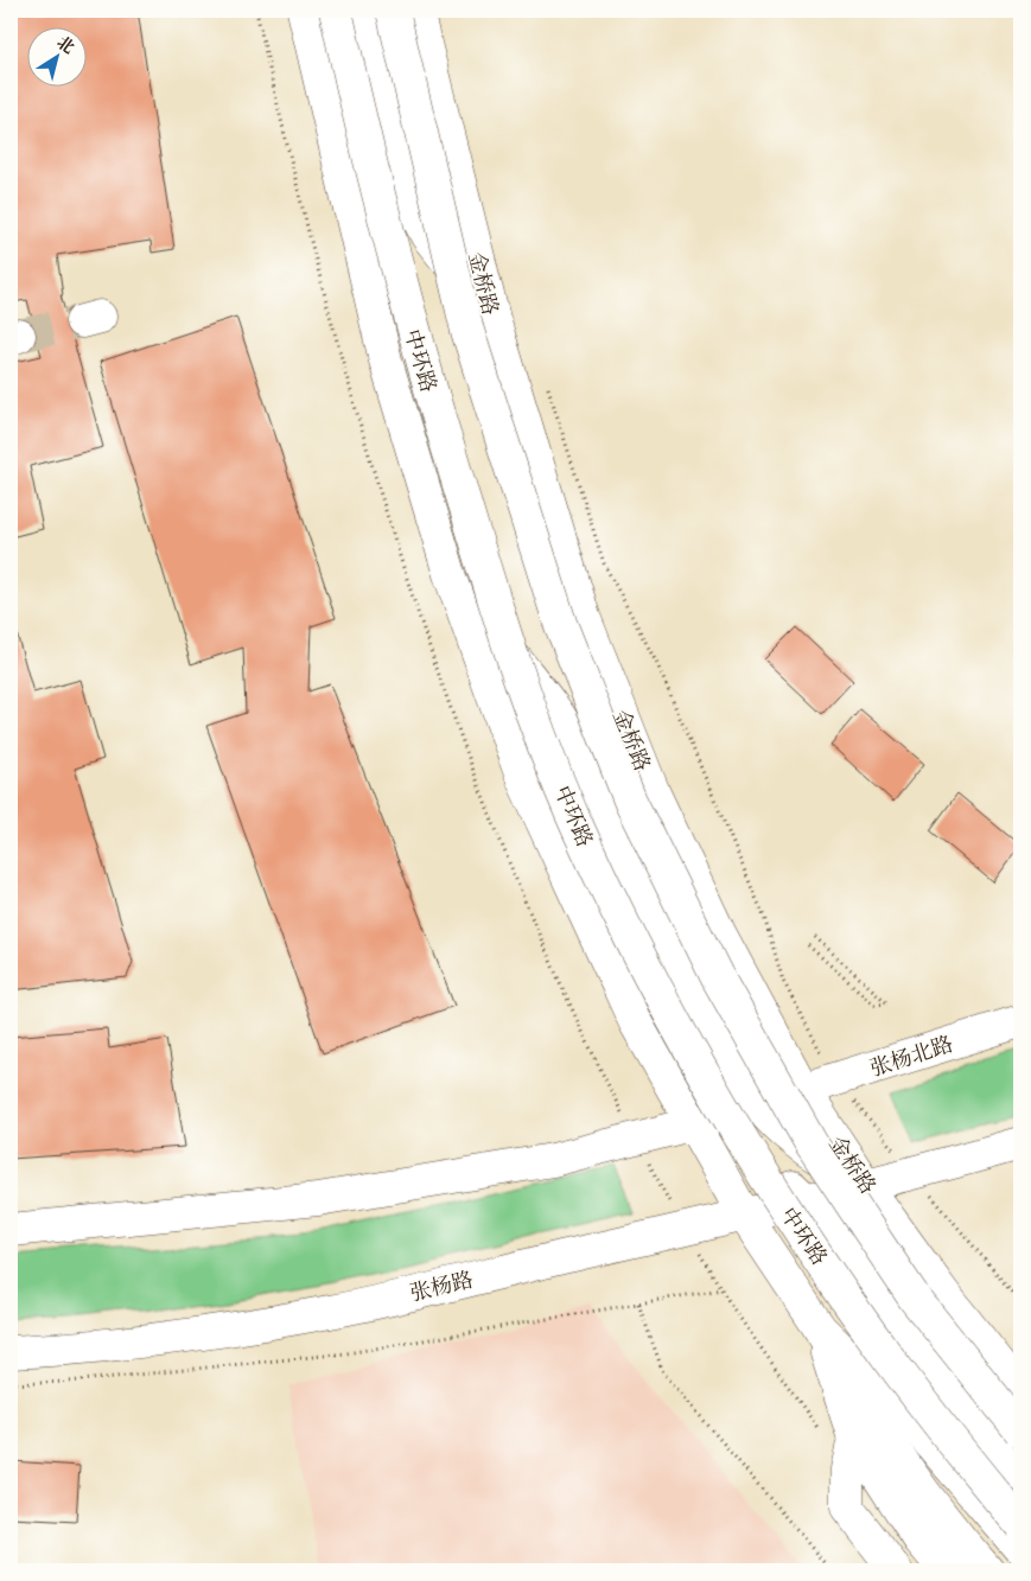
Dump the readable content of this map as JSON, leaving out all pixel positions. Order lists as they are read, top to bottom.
{
  "streets": {
    "main road": [
      "金桥路",
      "中环路",
      "张杨北路",
      "张杨路"
    ]
  },
  "crossings": [
    ["金桥路", "张杨北路"],
    ["金桥路", "张杨路"]
  ],
  "north": "top right"
}
